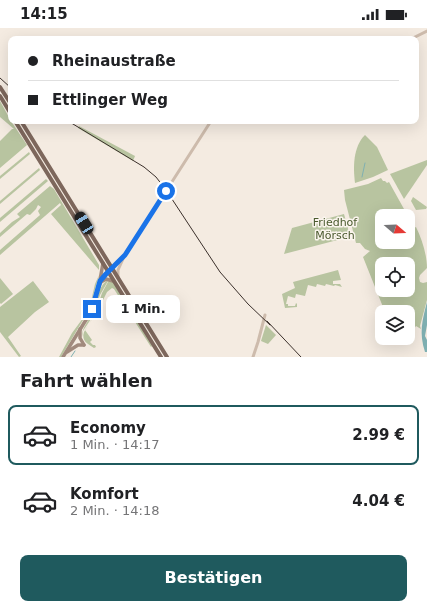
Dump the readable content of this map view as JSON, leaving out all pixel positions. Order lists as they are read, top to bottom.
{
  "parks": ["Friedhof Mörsch"],
  "north": "right",
  "page": {
    "status": "14:15",
    "banner": ["Rheinaustraße", "Ettlinger Weg"],
    "bubble": "1 Min.",
    "heading": "Fahrt wählen",
    "list": [
      {
        "name": "Economy",
        "note": "1 Min. · 14:17",
        "value": "2.99 €"
      },
      {
        "name": "Komfort",
        "note": "2 Min. · 14:18",
        "value": "4.04 €"
      }
    ],
    "buttons": "Bestätigen"
  }
}
